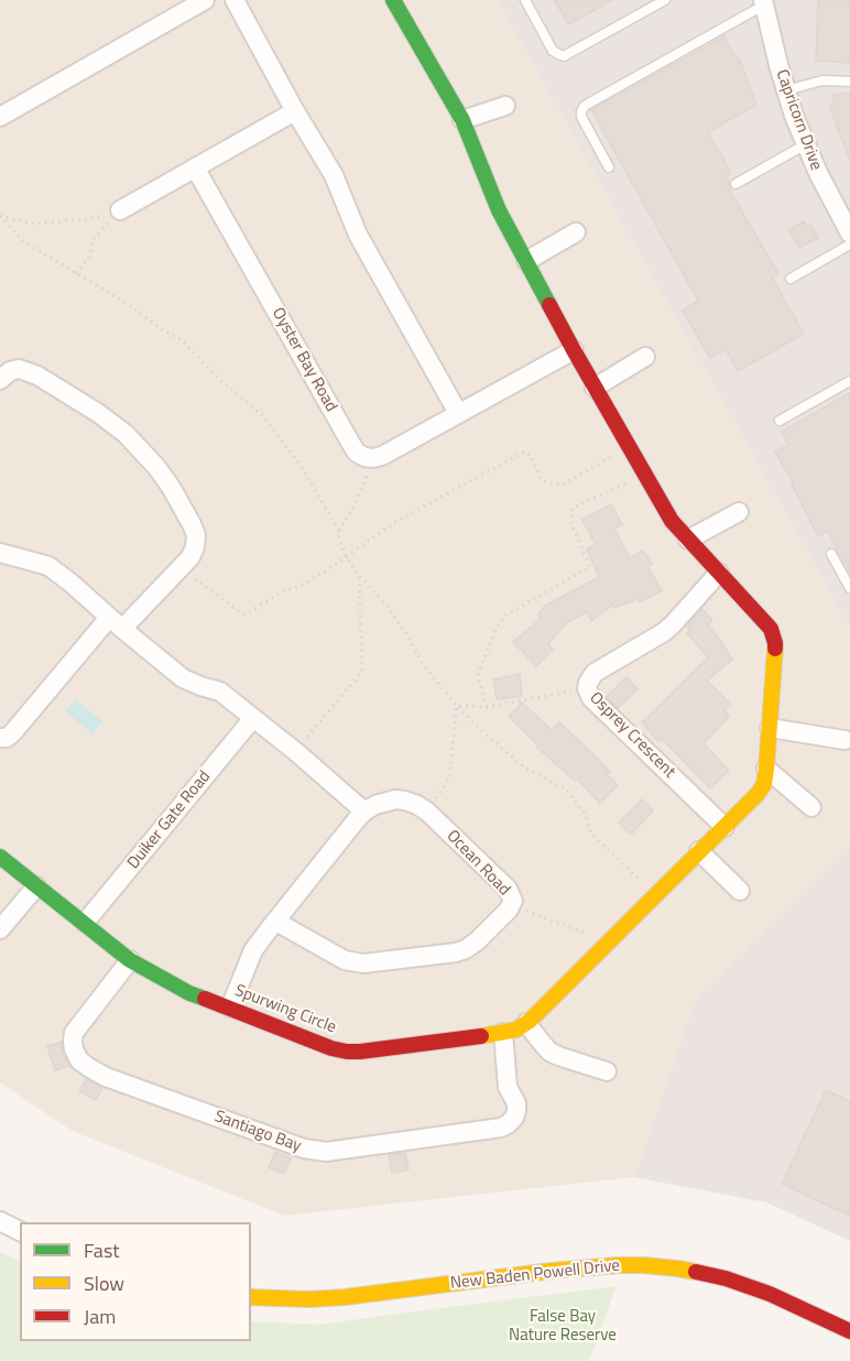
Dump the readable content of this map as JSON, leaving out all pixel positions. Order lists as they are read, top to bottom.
{
  "streets": {
    "street": [
      "Capricorn Drive",
      "Oyster Bay Road",
      "Osprey Crescent",
      "Duiker Gate Road",
      "Ocean Road",
      "Spurwing Circle",
      "Santiago Bay",
      "New Baden Powell Drive"
    ]
  },
  "crossings": [
    ["Osprey Crescent", "Spurwing Circle"],
    ["Duiker Gate Road", "Spurwing Circle"],
    ["Spurwing Circle", "Santiago Bay"]
  ],
  "parks": ["False Bay Nature Reserve"],
  "legend": ["Fast", "Slow", "Jam"]
}
